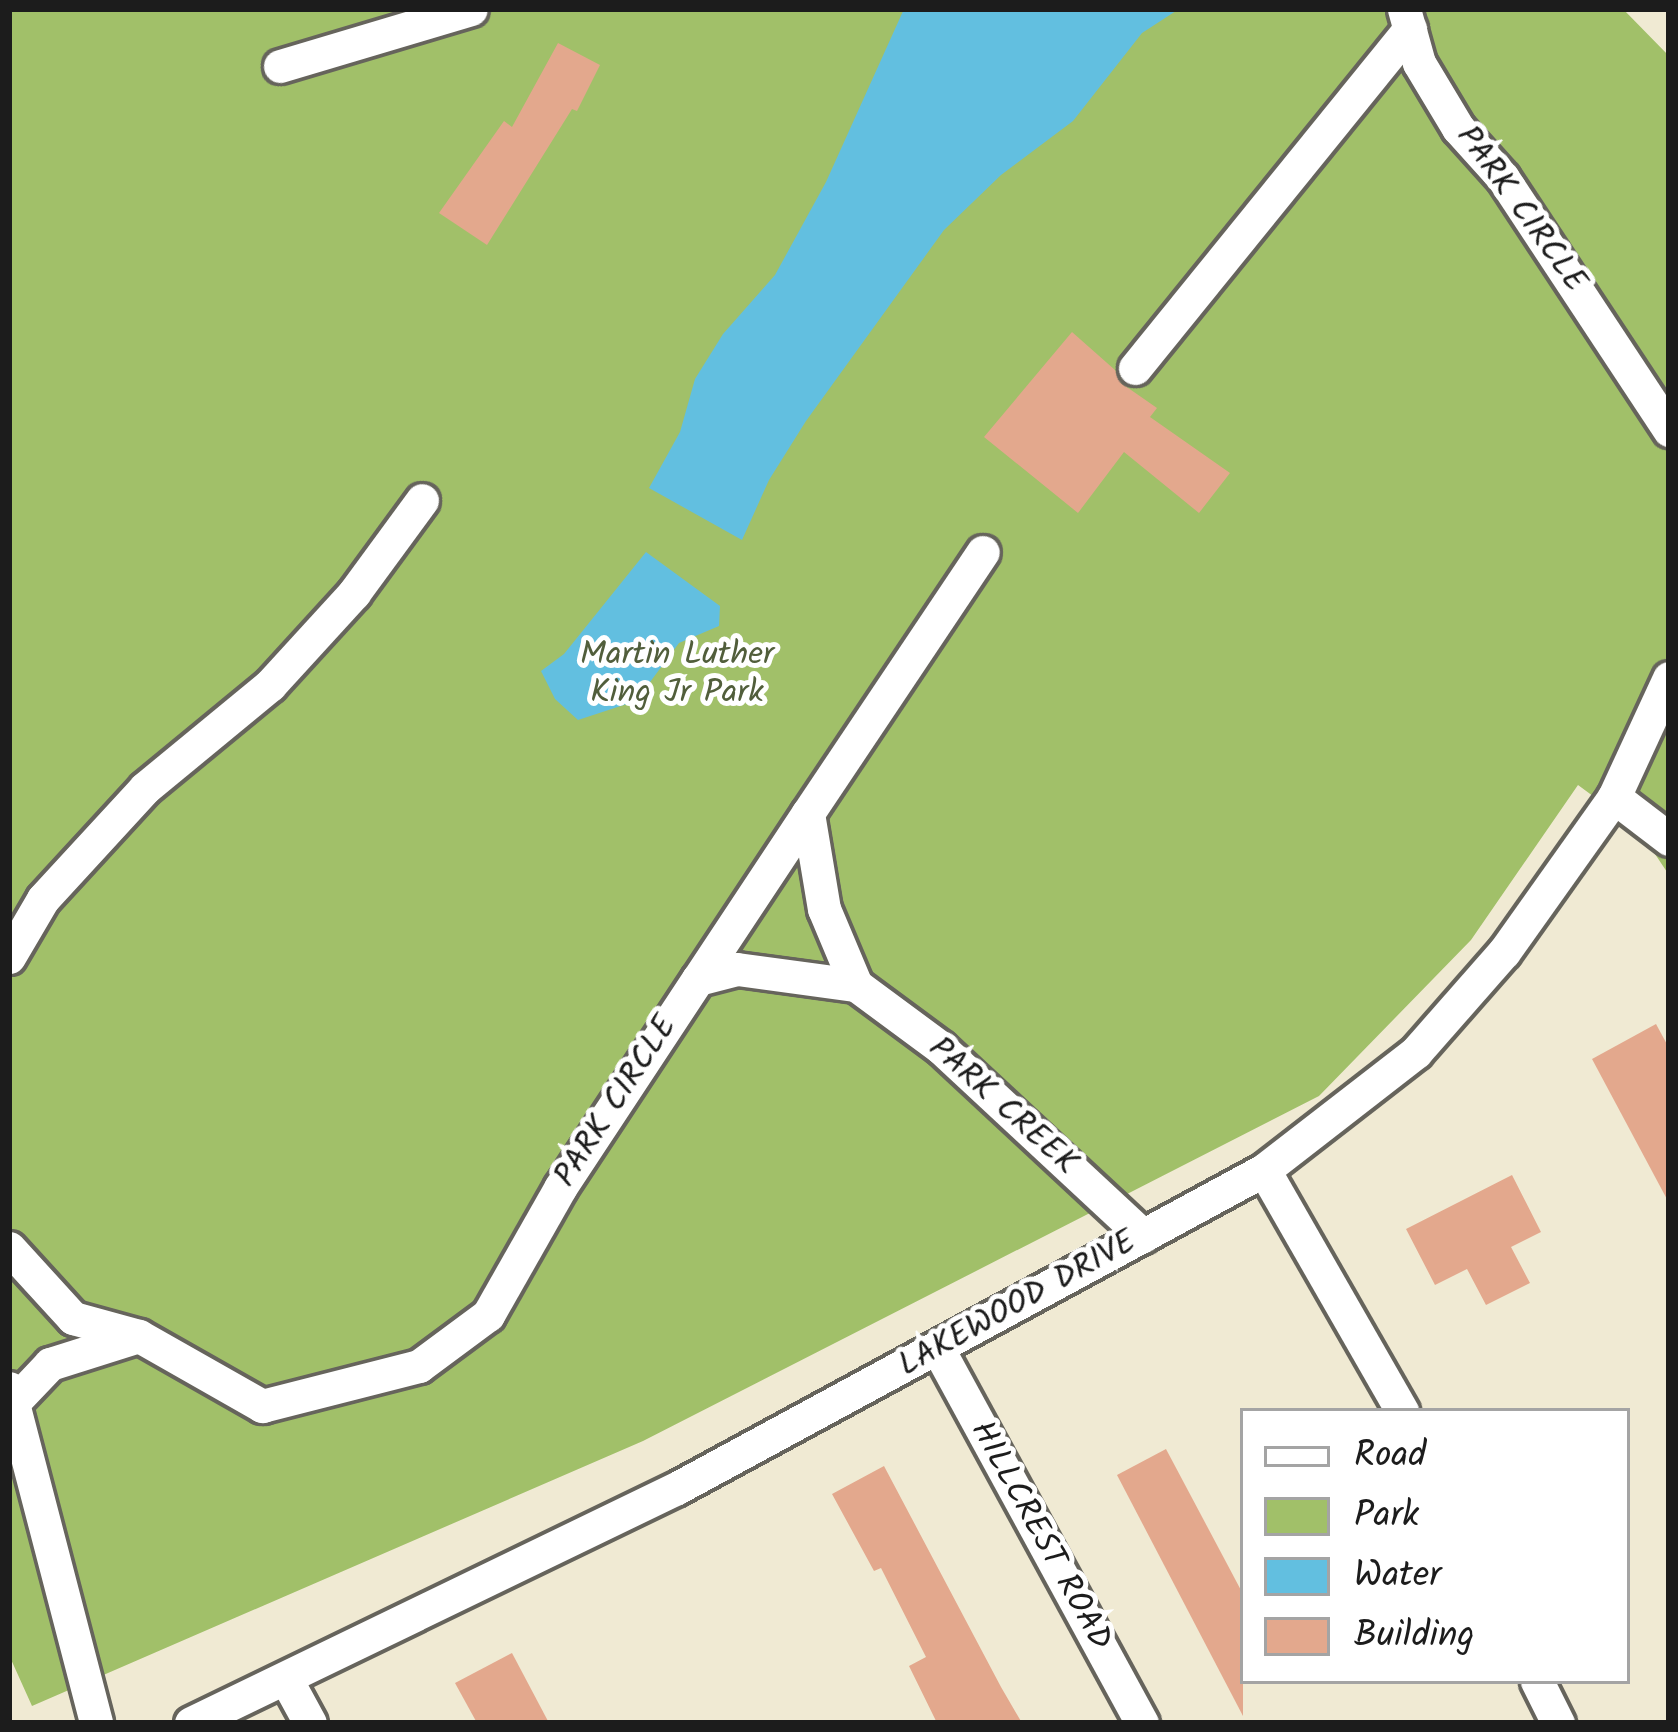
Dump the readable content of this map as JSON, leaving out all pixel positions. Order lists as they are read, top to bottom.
{
  "streets": {
    "street": [
      "PARK CIRCLE",
      "PARK CREEK",
      "LAKEWOOD DRIVE",
      "HILLCREST ROAD"
    ]
  },
  "crossings": [
    ["PARK CIRCLE", "PARK CREEK"],
    ["PARK CREEK", "LAKEWOOD DRIVE"],
    ["LAKEWOOD DRIVE", "HILLCREST ROAD"]
  ],
  "parks": ["Martin Luther King Jr Park"],
  "legend": [
    "Road",
    "Park",
    "Water",
    "Building"
  ]
}
